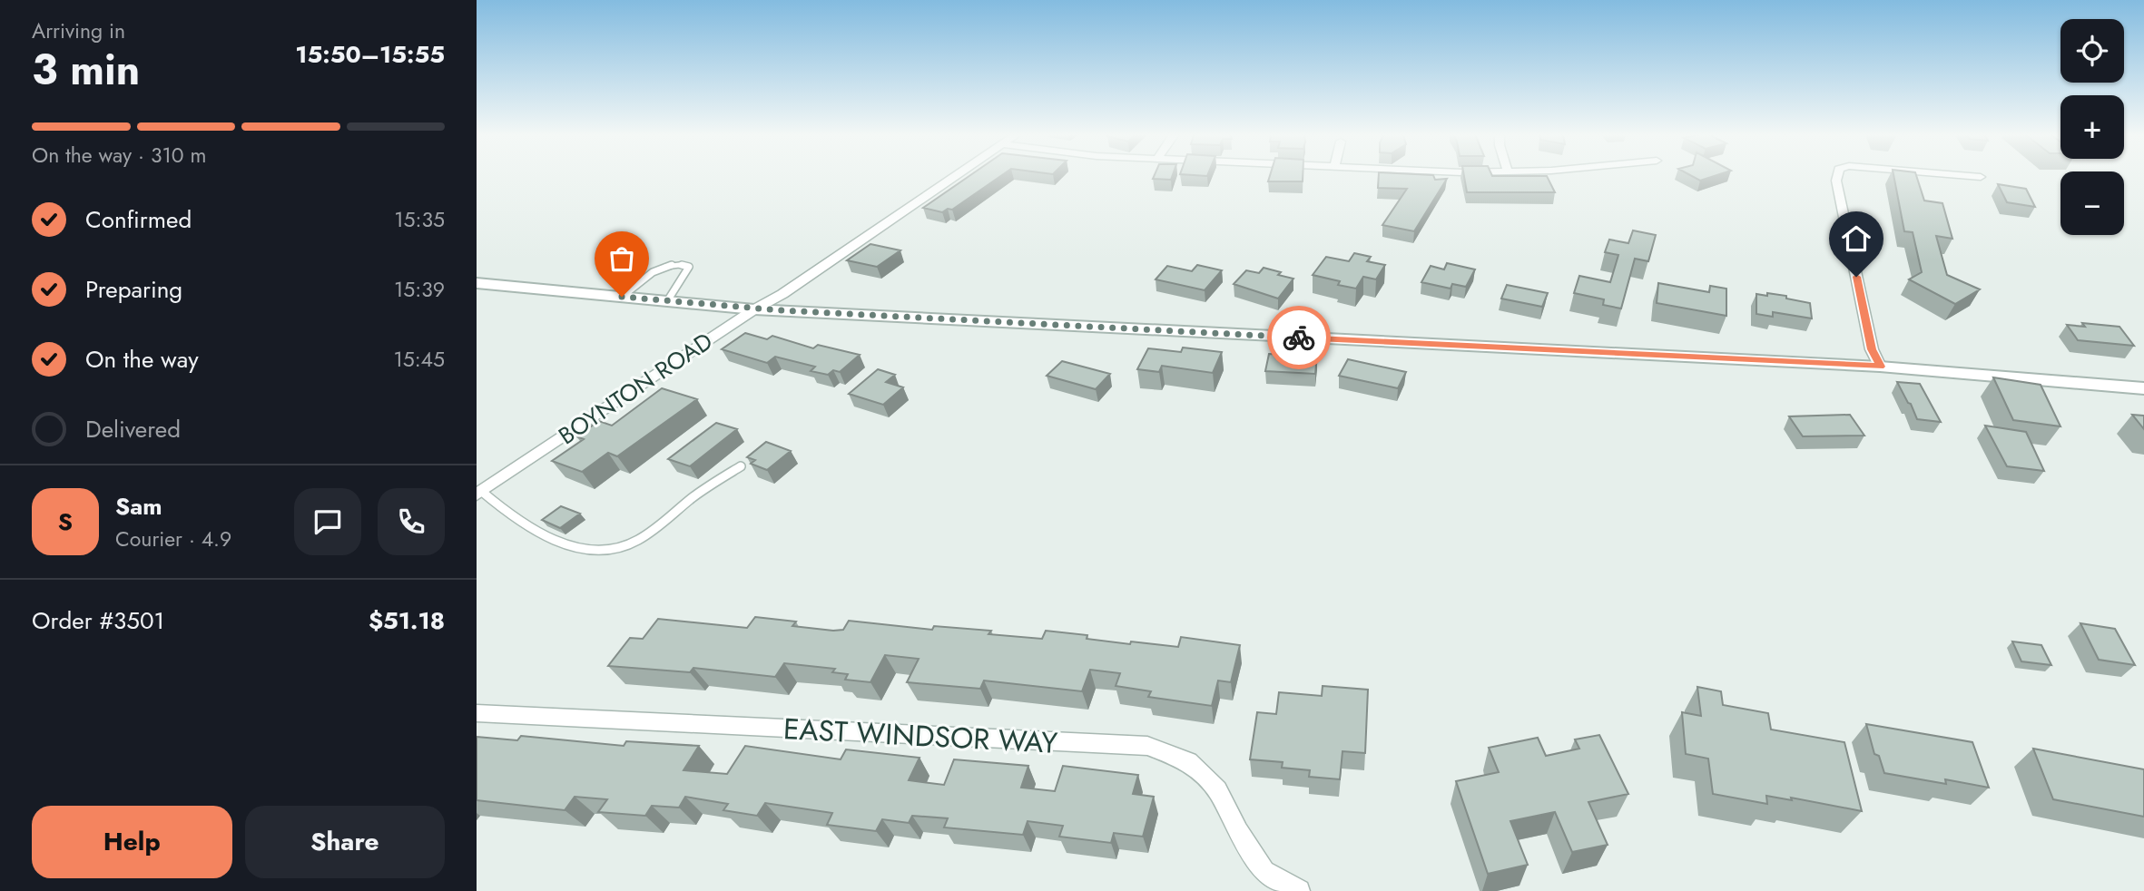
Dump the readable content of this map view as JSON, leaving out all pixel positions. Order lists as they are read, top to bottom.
{
  "streets": {
    "street": ["BOYNTON ROAD", "EAST WINDSOR WAY"]
  },
  "page": {
    "heading": ["3 min", "Arriving in", "15:50–15:55"],
    "panel": [
      "Sam",
      "Courier · 4.9",
      "Order #3501",
      "$51.18"
    ],
    "map_buttons": ["+", "−"],
    "bar": "On the way · 310 m",
    "list": [
      ["Confirmed", "15:35"],
      ["Preparing", "15:39"],
      ["On the way", "15:45"],
      "Delivered"
    ],
    "round": "S",
    "buttons": ["Help", "Share"]
  }
}
